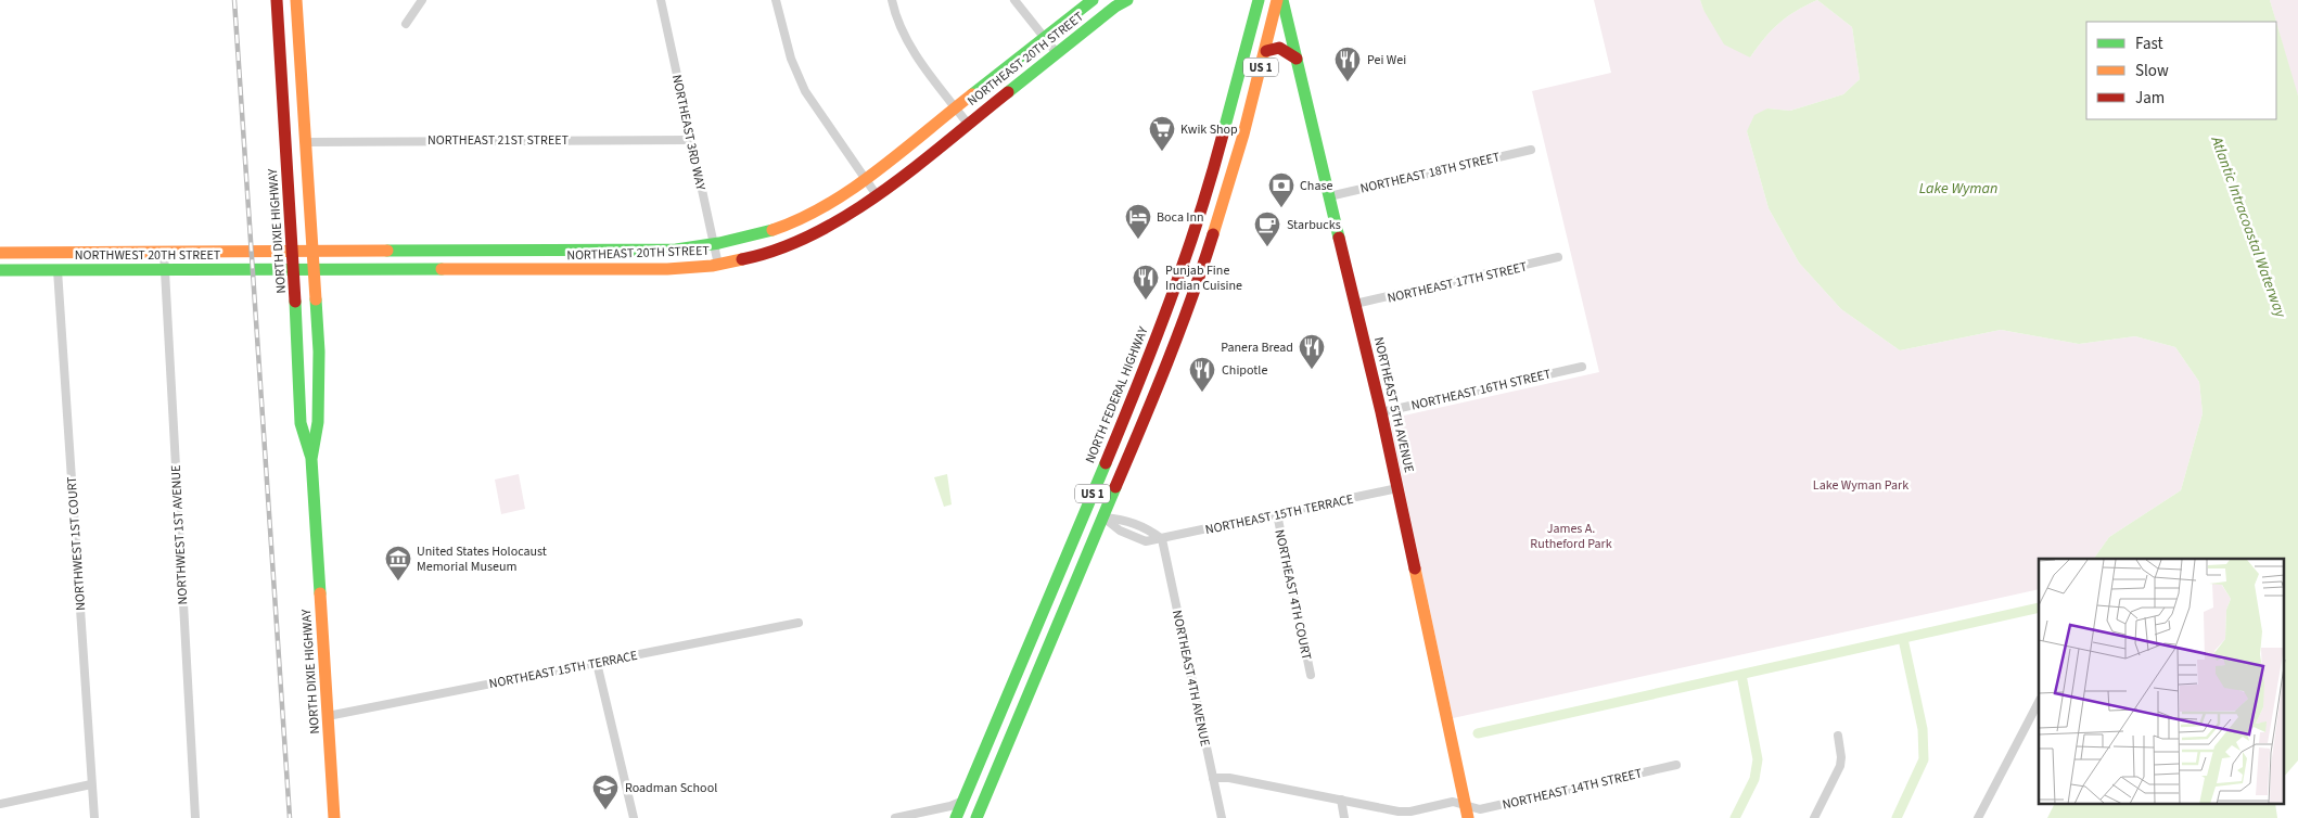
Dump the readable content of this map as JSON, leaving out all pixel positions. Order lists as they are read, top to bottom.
{
  "streets": {
    "street": [
      "NORTHEAST 20TH STREET",
      "US 1",
      "NORTHEAST 3RD WAY",
      "NORTHEAST 21ST STREET",
      "NORTHEAST 18TH STREET",
      "NORTH DIXIE HIGHWAY",
      "NORTHWEST 20TH STREET",
      "NORTHEAST 17TH STREET",
      "NORTHEAST 16TH STREET",
      "NORTH FEDERAL HIGHWAY",
      "NORTHEAST 5TH AVENUE",
      "NORTHEAST 15TH TERRACE",
      "NORTHWEST 1ST AVENUE",
      "NORTHWEST 1ST COURT",
      "NORTHEAST 4TH COURT",
      "NORTHEAST 4TH AVENUE",
      "NORTHEAST 14TH STREET"
    ]
  },
  "crossings": [
    ["NORTHEAST 20TH STREET", "NORTHEAST 3RD WAY"],
    ["NORTHEAST 20TH STREET", "NORTH DIXIE HIGHWAY"],
    ["NORTHEAST 20TH STREET", "NORTHWEST 20TH STREET"],
    ["US 1", "NORTHEAST 15TH TERRACE"],
    ["NORTHEAST 3RD WAY", "NORTHEAST 21ST STREET"],
    ["NORTHEAST 21ST STREET", "NORTH DIXIE HIGHWAY"],
    ["NORTHEAST 18TH STREET", "NORTHEAST 5TH AVENUE"],
    ["NORTH DIXIE HIGHWAY", "NORTHWEST 20TH STREET"],
    ["NORTH DIXIE HIGHWAY", "NORTHEAST 15TH TERRACE"],
    ["NORTHWEST 20TH STREET", "NORTHWEST 1ST AVENUE"],
    ["NORTHWEST 20TH STREET", "NORTHWEST 1ST COURT"],
    ["NORTHEAST 17TH STREET", "NORTHEAST 5TH AVENUE"],
    ["NORTHEAST 16TH STREET", "NORTHEAST 5TH AVENUE"],
    ["NORTHEAST 5TH AVENUE", "NORTHEAST 15TH TERRACE"],
    ["NORTHEAST 5TH AVENUE", "NORTHEAST 14TH STREET"],
    ["NORTHEAST 15TH TERRACE", "NORTHEAST 4TH COURT"],
    ["NORTHEAST 15TH TERRACE", "NORTHEAST 4TH AVENUE"],
    ["NORTHEAST 4TH AVENUE", "NORTHEAST 14TH STREET"]
  ],
  "water": ["Lake Wyman", "Atlantic Intracoastal Waterway"],
  "parks": ["Lake Wyman Park", "James A. Rutheford Park"],
  "places": {
    "restaurant": [
      "Pei Wei",
      "Punjab Fine Indian Cuisine",
      "Panera Bread",
      "Chipotle"
    ],
    "supermarket": ["Kwik Shop"],
    "bank": ["Chase"],
    "hotel": ["Boca Inn"],
    "cafe": ["Starbucks"],
    "museum": ["United States Holocaust Memorial Museum"],
    "school or university": ["Roadman School"]
  },
  "legend": ["Fast", "Slow", "Jam"]
}
